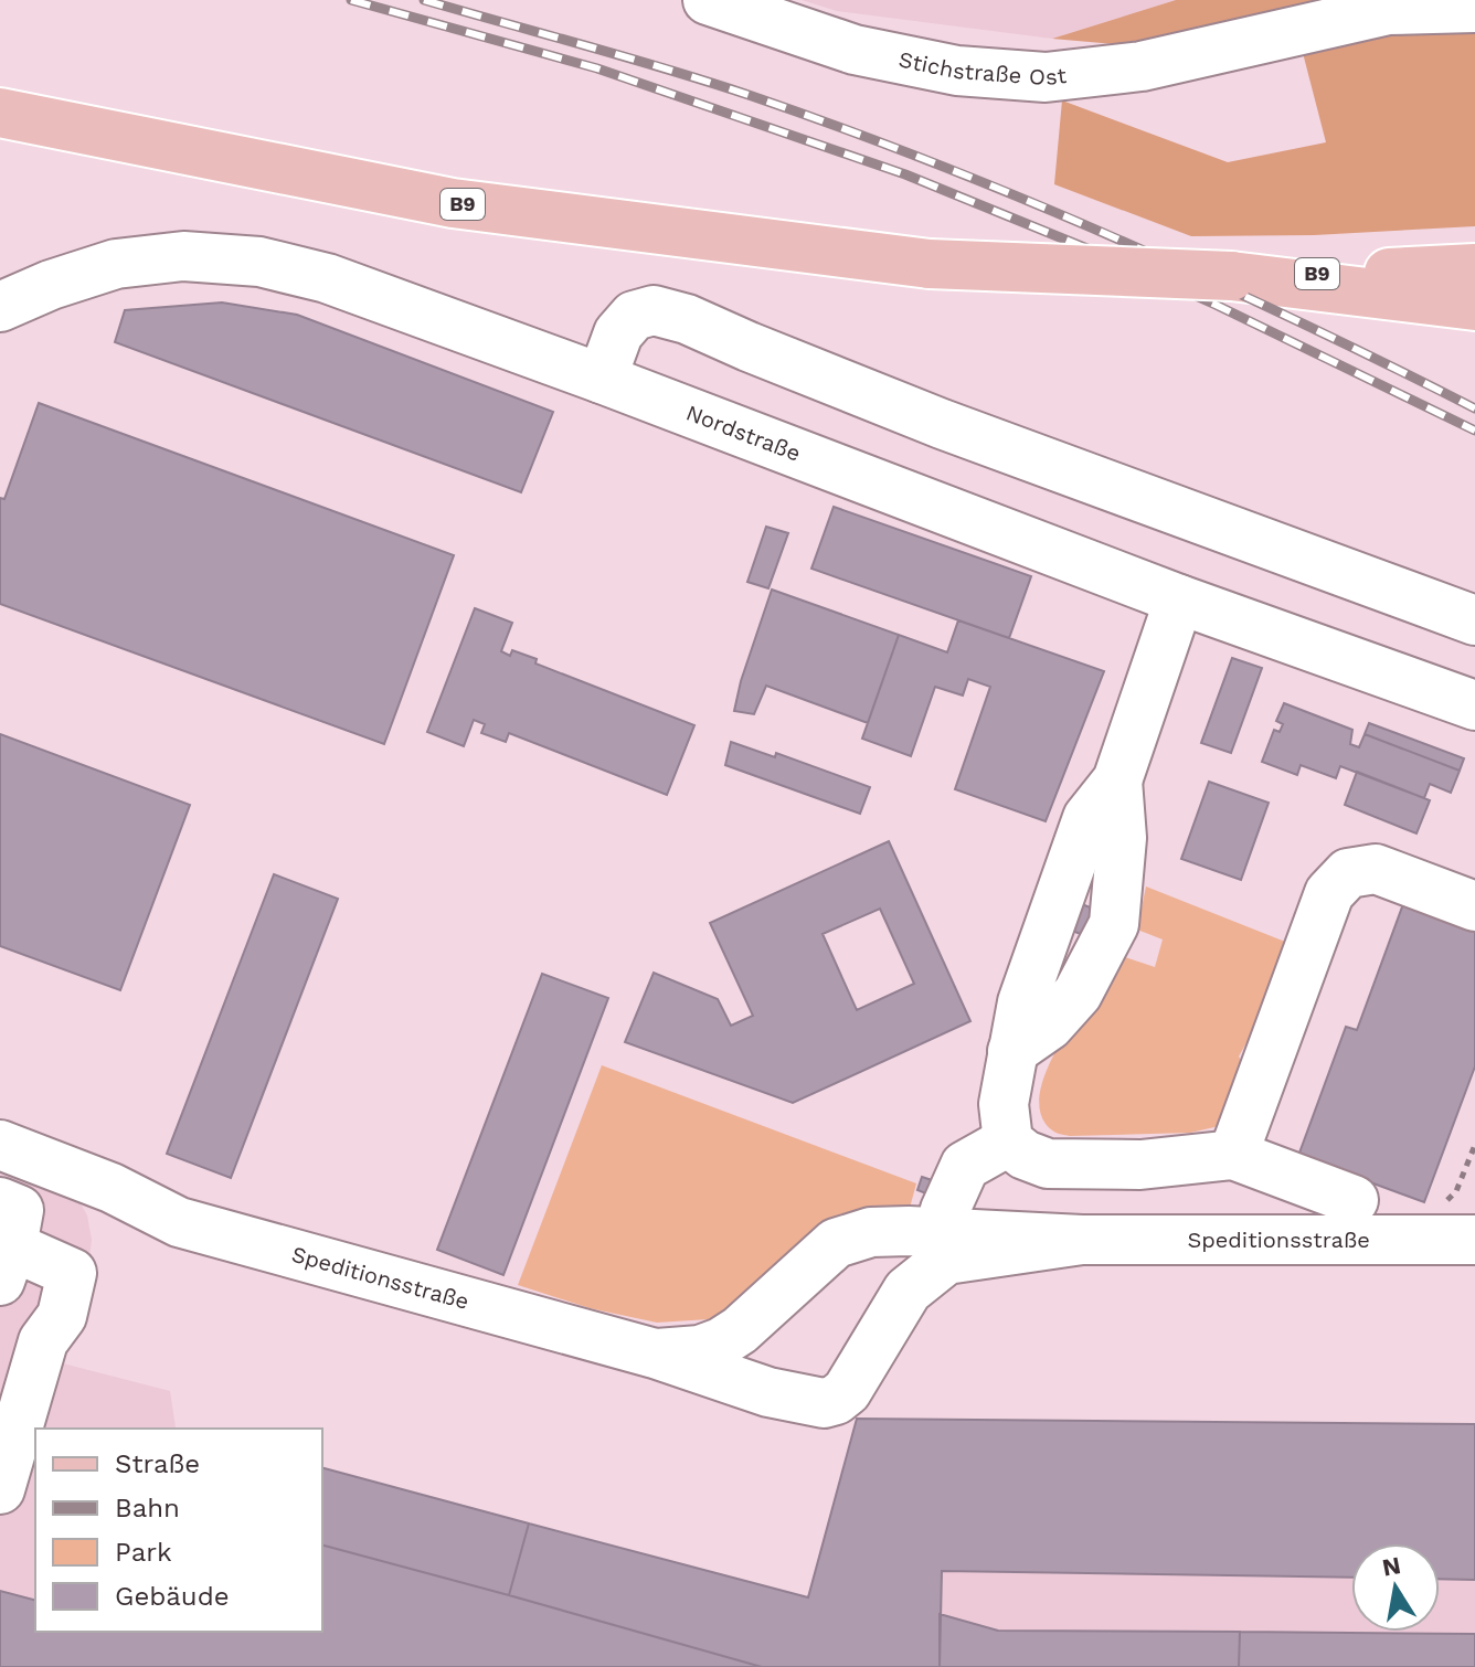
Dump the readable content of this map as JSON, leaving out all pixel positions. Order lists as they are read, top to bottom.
{
  "streets": {
    "main road": ["B9"],
    "street": ["Stichstraße Ost", "Nordstraße", "Speditionsstraße"]
  },
  "legend": [
    "Straße",
    "Bahn",
    "Park",
    "Gebäude"
  ],
  "north": "top"
}
